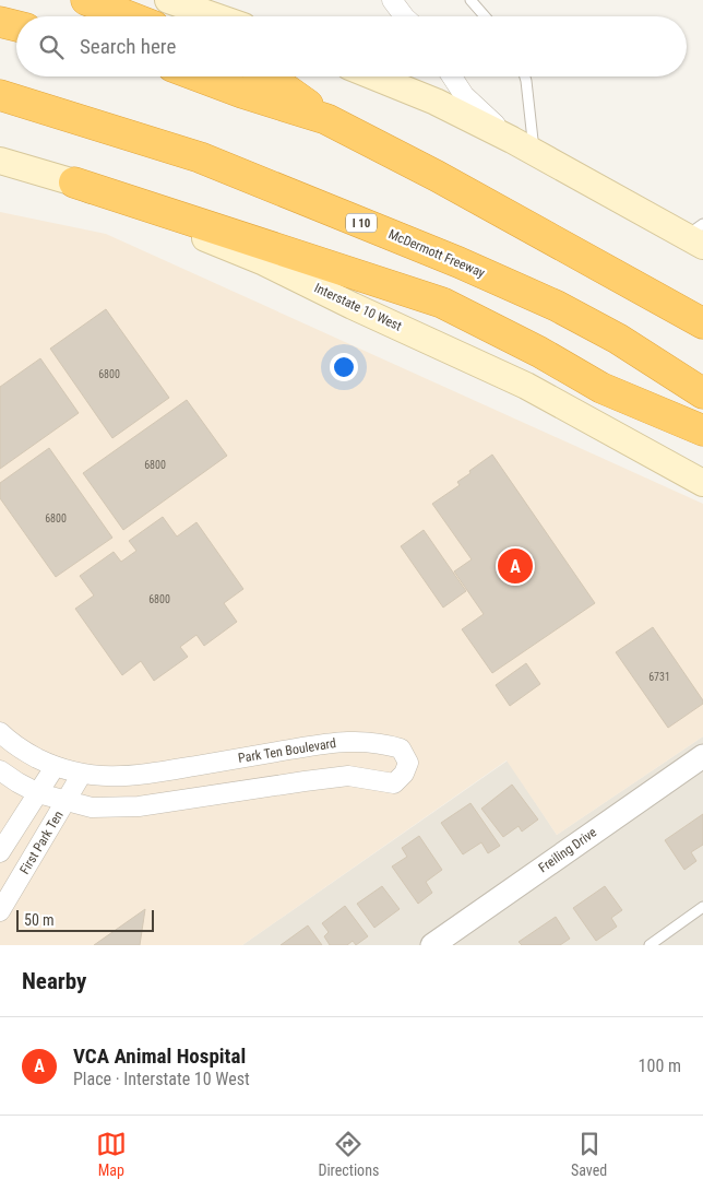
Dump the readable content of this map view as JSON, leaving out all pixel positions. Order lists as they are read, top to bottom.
{
  "streets": {
    "highway": ["I 10", "McDermott Freeway"],
    "main road": ["Interstate 10 West"],
    "street": ["Park Ten Boulevard", "First Park Ten", "Freiling Drive"]
  },
  "crossings": [
    ["Park Ten Boulevard", "First Park Ten"]
  ],
  "house_numbers": [
    "6800",
    "6800",
    "6800",
    "6800",
    "6731"
  ],
  "scale_bar": "50 m",
  "page": {
    "search": "Search here",
    "pins": "A",
    "scale": "50 m",
    "heading": "Nearby",
    "list": [
      {
        "mark": "A",
        "name": "VCA Animal Hospital",
        "note": "Place · Interstate 10 West",
        "value": "100 m"
      }
    ],
    "nav": ["Map", "Directions", "Saved"]
  }
}
